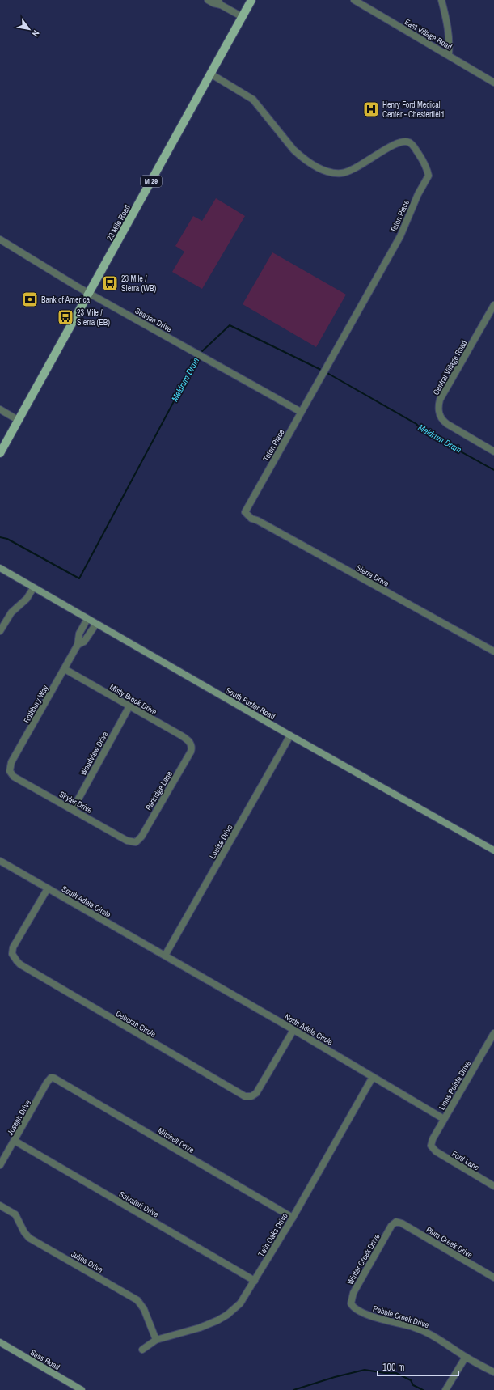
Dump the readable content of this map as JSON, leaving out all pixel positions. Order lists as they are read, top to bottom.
{
  "streets": {
    "main road": ["M 29", "23 Mile Road"],
    "street": [
      "East Village Road",
      "Teton Place",
      "Seaden Drive",
      "Central Village Road",
      "Sierra Drive",
      "Misty Brook Drive",
      "South Foster Road",
      "Rothbury Way",
      "Woodview Drive",
      "Partridge Lane",
      "Skyler Drive",
      "Louise Drive",
      "South Adele Circle",
      "Deborah Circle",
      "North Adele Circle",
      "Lions Pointe Drive",
      "Joseph Drive",
      "Mitchell Drive",
      "Ford Lane",
      "Salvatori Drive",
      "Twin Oaks Drive",
      "Plum Creek Drive",
      "Winter Creek Drive",
      "Julies Drive",
      "Pebble Creek Drive",
      "Sass Road"
    ]
  },
  "crossings": [
    ["Teton Place", "23 Mile Road"],
    ["Teton Place", "Seaden Drive"],
    ["Teton Place", "Sierra Drive"],
    ["23 Mile Road", "Seaden Drive"],
    ["Misty Brook Drive", "Rothbury Way"],
    ["Misty Brook Drive", "Woodview Drive"],
    ["Misty Brook Drive", "Partridge Lane"],
    ["South Foster Road", "Rothbury Way"],
    ["South Foster Road", "Louise Drive"],
    ["Rothbury Way", "Skyler Drive"],
    ["Woodview Drive", "Skyler Drive"],
    ["Partridge Lane", "Skyler Drive"],
    ["Louise Drive", "South Adele Circle"],
    ["Louise Drive", "North Adele Circle"],
    ["South Adele Circle", "Deborah Circle"],
    ["South Adele Circle", "North Adele Circle"],
    ["Deborah Circle", "North Adele Circle"],
    ["North Adele Circle", "Lions Pointe Drive"],
    ["North Adele Circle", "Twin Oaks Drive"],
    ["Lions Pointe Drive", "Ford Lane"],
    ["Joseph Drive", "Mitchell Drive"],
    ["Joseph Drive", "Salvatori Drive"],
    ["Mitchell Drive", "Twin Oaks Drive"],
    ["Salvatori Drive", "Twin Oaks Drive"],
    ["Twin Oaks Drive", "Julies Drive"],
    ["Plum Creek Drive", "Winter Creek Drive"],
    ["Winter Creek Drive", "Pebble Creek Drive"]
  ],
  "water": ["Meldrum Drain"],
  "places": {
    "hospital": ["Henry Ford Medical Center - Chesterfield"],
    "bus stop": ["23 Mile / Sierra (WB)", "23 Mile / Sierra (EB)"],
    "bank": ["Bank of America"]
  },
  "scale_bar": "100 m",
  "north": "bottom right"
}
